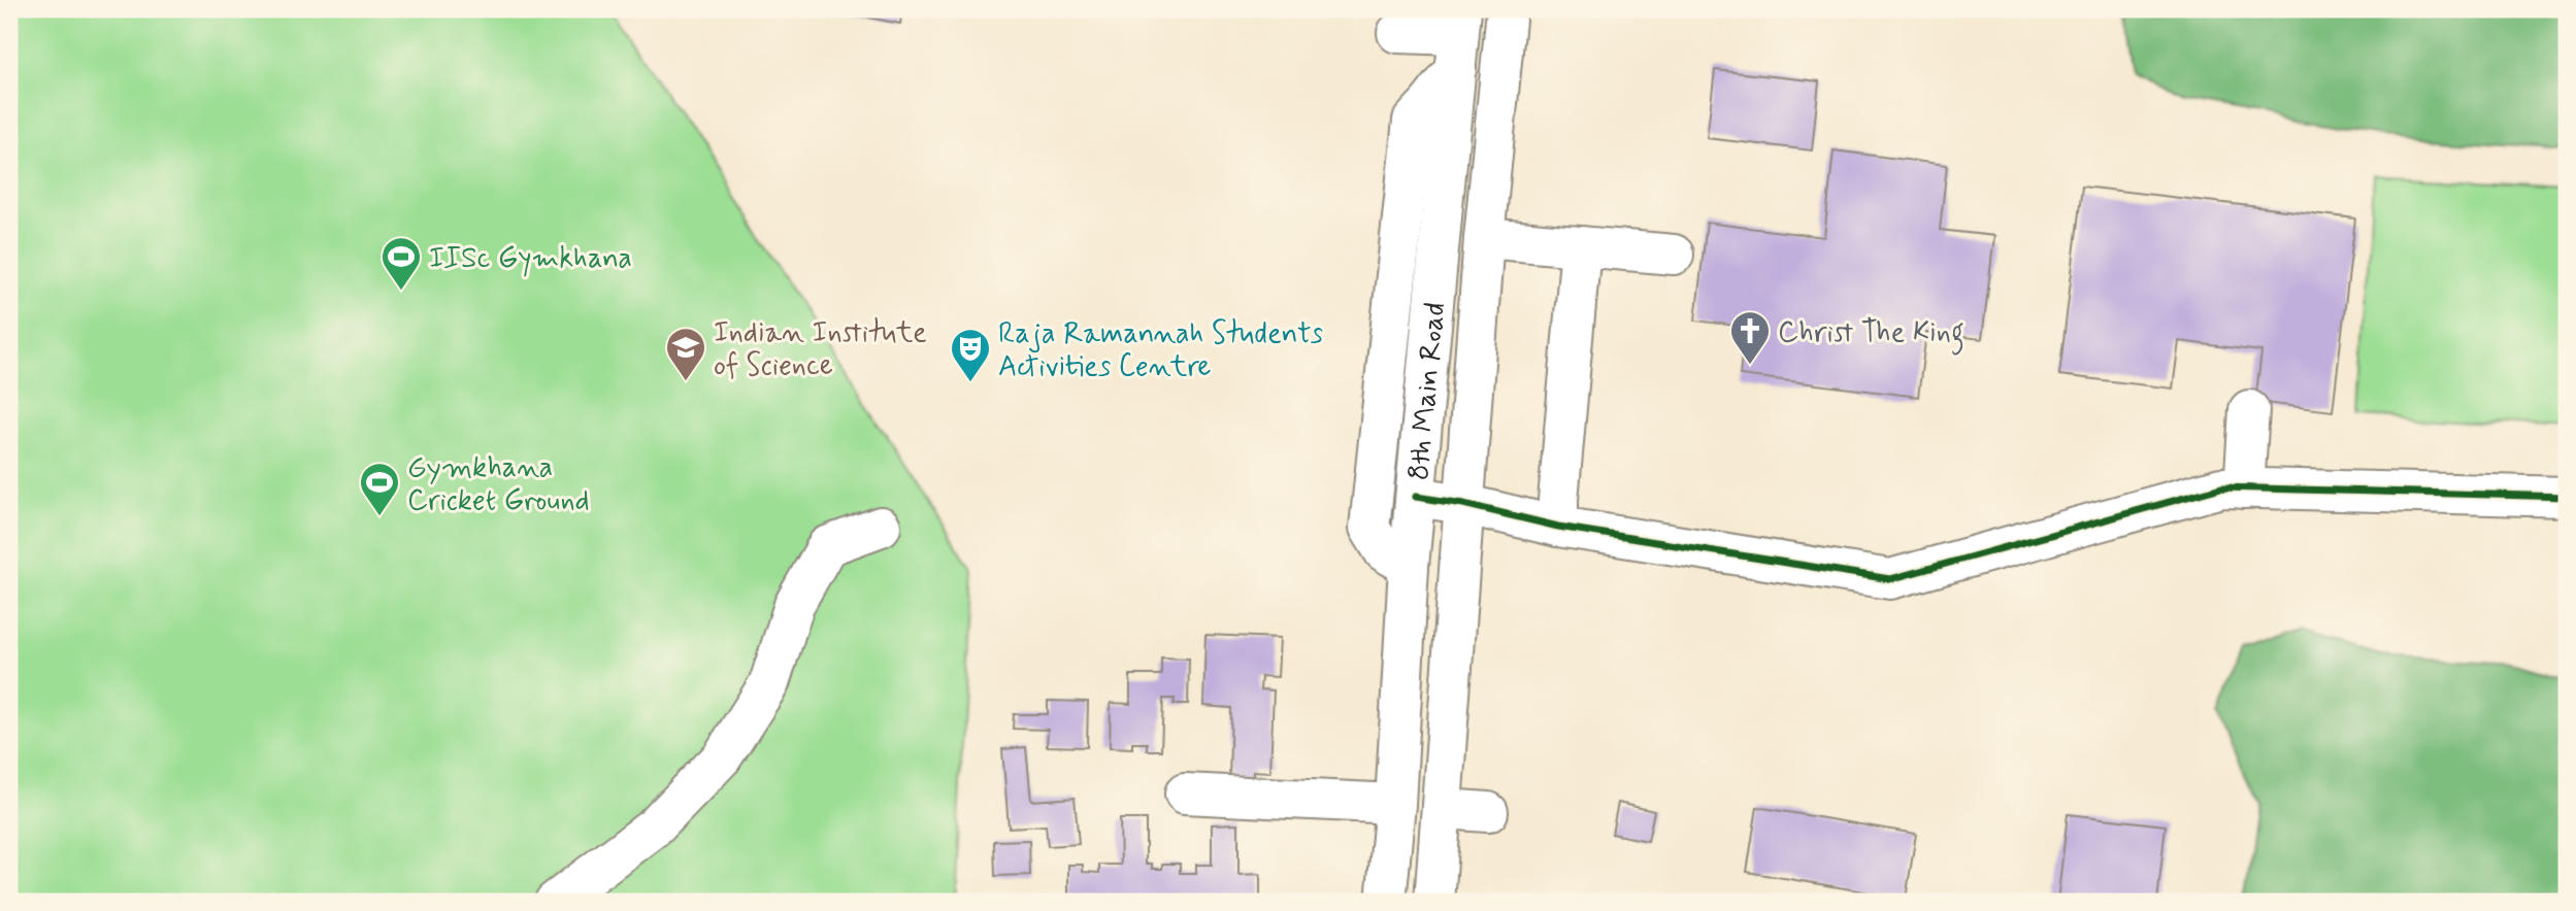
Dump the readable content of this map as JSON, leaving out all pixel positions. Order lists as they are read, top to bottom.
{
  "streets": {
    "main road": ["8th Main Road"]
  },
  "places": {
    "sports": ["IISc Gymkhana", "Gymkhana Cricket Ground"],
    "church": ["Christ The King"],
    "school or university": ["Indian Institute of Science"],
    "theatre": ["Raja Ramannah Students Activities Centre"]
  }
}
